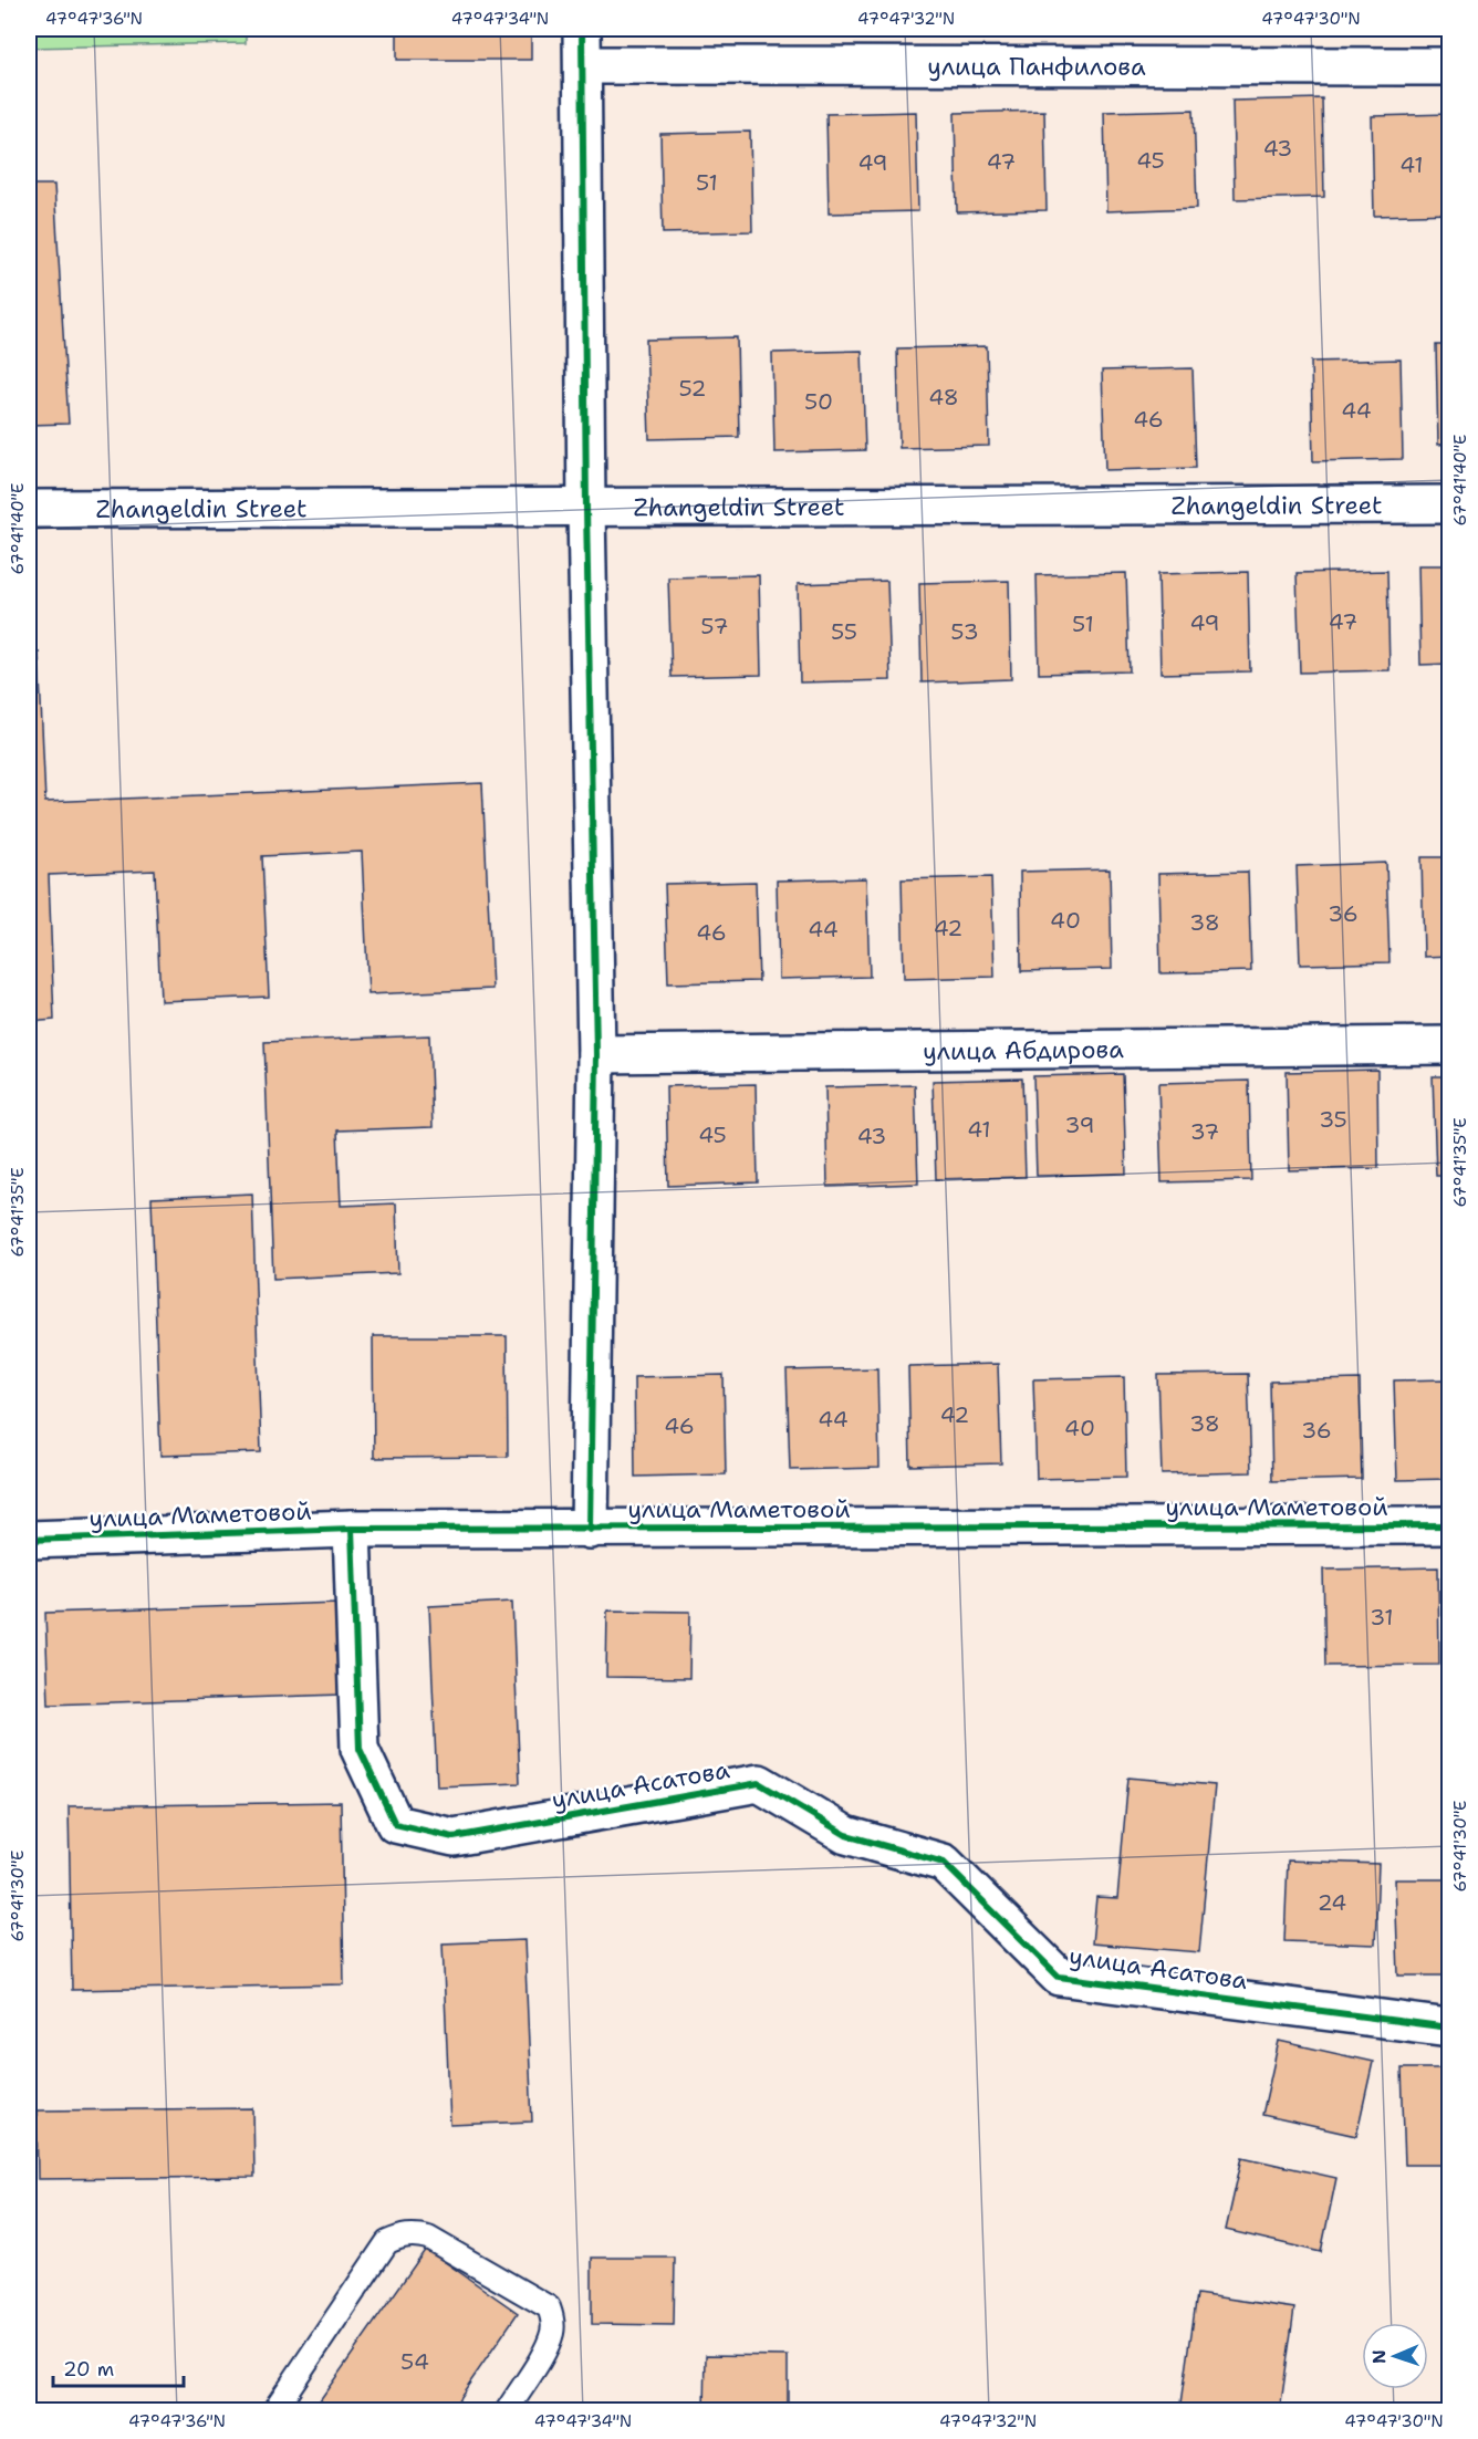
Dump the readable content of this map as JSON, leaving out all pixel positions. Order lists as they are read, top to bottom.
{
  "streets": {
    "street": [
      "улица Панфилова",
      "Zhangeldin Street",
      "улица Абдирова",
      "улица Маметовой",
      "улица Асатова"
    ]
  },
  "crossings": [
    ["улица Маметовой", "улица Асатова"]
  ],
  "house_numbers": [
    "43",
    "45",
    "47",
    "49",
    "41",
    "51",
    "52",
    "48",
    "50",
    "44",
    "46",
    "47",
    "49",
    "51",
    "57",
    "55",
    "53",
    "36",
    "40",
    "38",
    "42",
    "44",
    "46",
    "35",
    "39",
    "41",
    "37",
    "45",
    "43",
    "42",
    "44",
    "38",
    "46",
    "40",
    "36",
    "31",
    "24",
    "54"
  ],
  "scale_bar": "20 m",
  "north": "left",
  "coordinates": [
    "47°47'36\"N",
    "47°47'34\"N",
    "47°47'32\"N",
    "47°47'30\"N",
    "67°41'40\"E",
    "67°41'35\"E",
    "67°41'30\"E"
  ]
}
